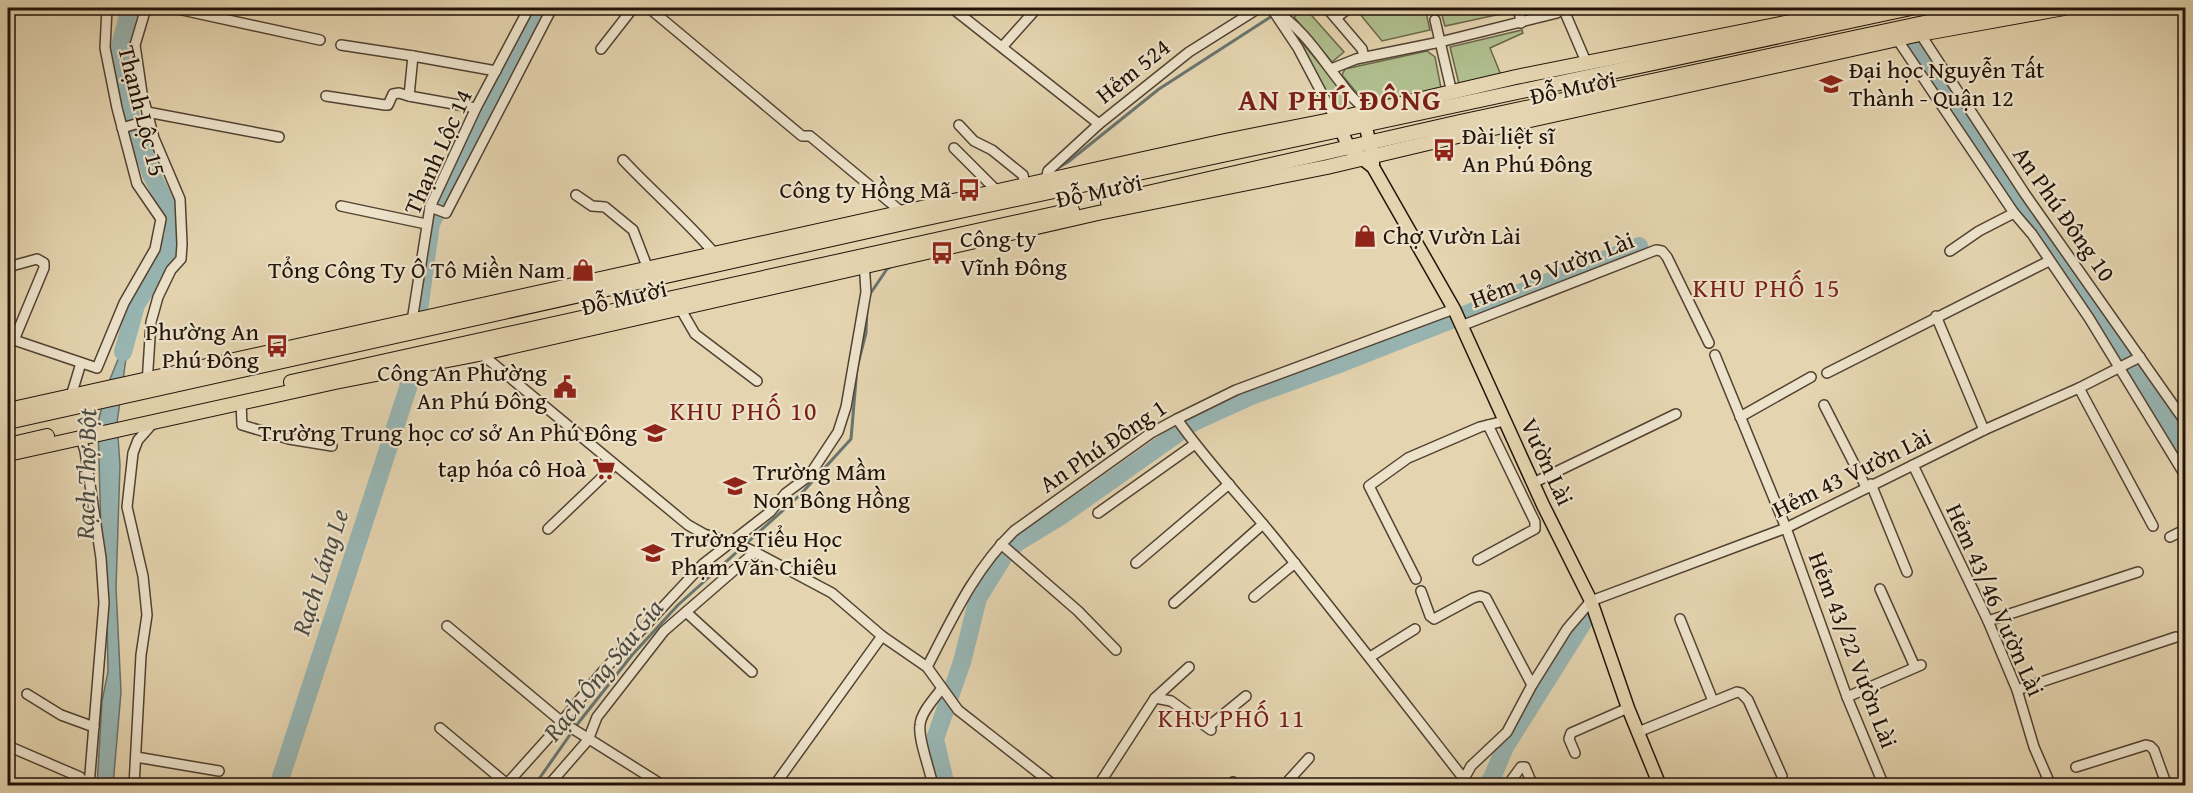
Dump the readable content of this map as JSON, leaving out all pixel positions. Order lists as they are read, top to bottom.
{
  "streets": {
    "highway": ["Đỗ Mười"],
    "main road": ["Vườn Lài"],
    "street": [
      "Hẻm 524",
      "Thạnh Lộc 15",
      "Thạnh Lộc 14",
      "An Phú Đông 10",
      "Hẻm 19 Vườn Lài",
      "An Phú Đông 1",
      "Hẻm 43 Vườn Lài",
      "Hẻm 43/46 Vườn Lài",
      "Hẻm 43/22 Vườn Lài"
    ]
  },
  "crossings": [
    ["Hẻm 524", "Đỗ Mười"],
    ["Đỗ Mười", "Thạnh Lộc 15"],
    ["Đỗ Mười", "Thạnh Lộc 14"],
    ["Đỗ Mười", "An Phú Đông 10"],
    ["Đỗ Mười", "Vườn Lài"],
    ["An Phú Đông 10", "Hẻm 43 Vườn Lài"],
    ["Hẻm 19 Vườn Lài", "An Phú Đông 1"],
    ["Hẻm 19 Vườn Lài", "Vườn Lài"],
    ["An Phú Đông 1", "Vườn Lài"],
    ["Vườn Lài", "Hẻm 43 Vườn Lài"],
    ["Hẻm 43 Vườn Lài", "Hẻm 43/46 Vườn Lài"],
    ["Hẻm 43 Vườn Lài", "Hẻm 43/22 Vườn Lài"]
  ],
  "districts": [
    "AN PHÚ ĐÔNG",
    "KHU PHỐ 15",
    "KHU PHỐ 10",
    "KHU PHỐ 11"
  ],
  "water": ["Rạch Thợ Bột", "Rạch Láng Le", "Rạch Ông Sáu Gia"],
  "places": {
    "school or university": [
      "Đại học Nguyễn Tất Thành - Quận 12",
      "Trường Trung học cơ sở An Phú Đông",
      "Trường Mầm Non Bông Hồng",
      "Trường Tiểu Học Phạm Văn Chiêu"
    ],
    "bus stop": [
      "Đài liệt sĩ An Phú Đông",
      "Công ty Hồng Mã",
      "Công ty Vĩnh Đông",
      "Phường An Phú Đông"
    ],
    "shop": ["Chợ Vườn Lài", "Tổng Công Ty Ô Tô Miền Nam"],
    "public building": ["Công An Phường An Phú Đông"],
    "supermarket": ["tạp hóa cô Hoà"]
  }
}
